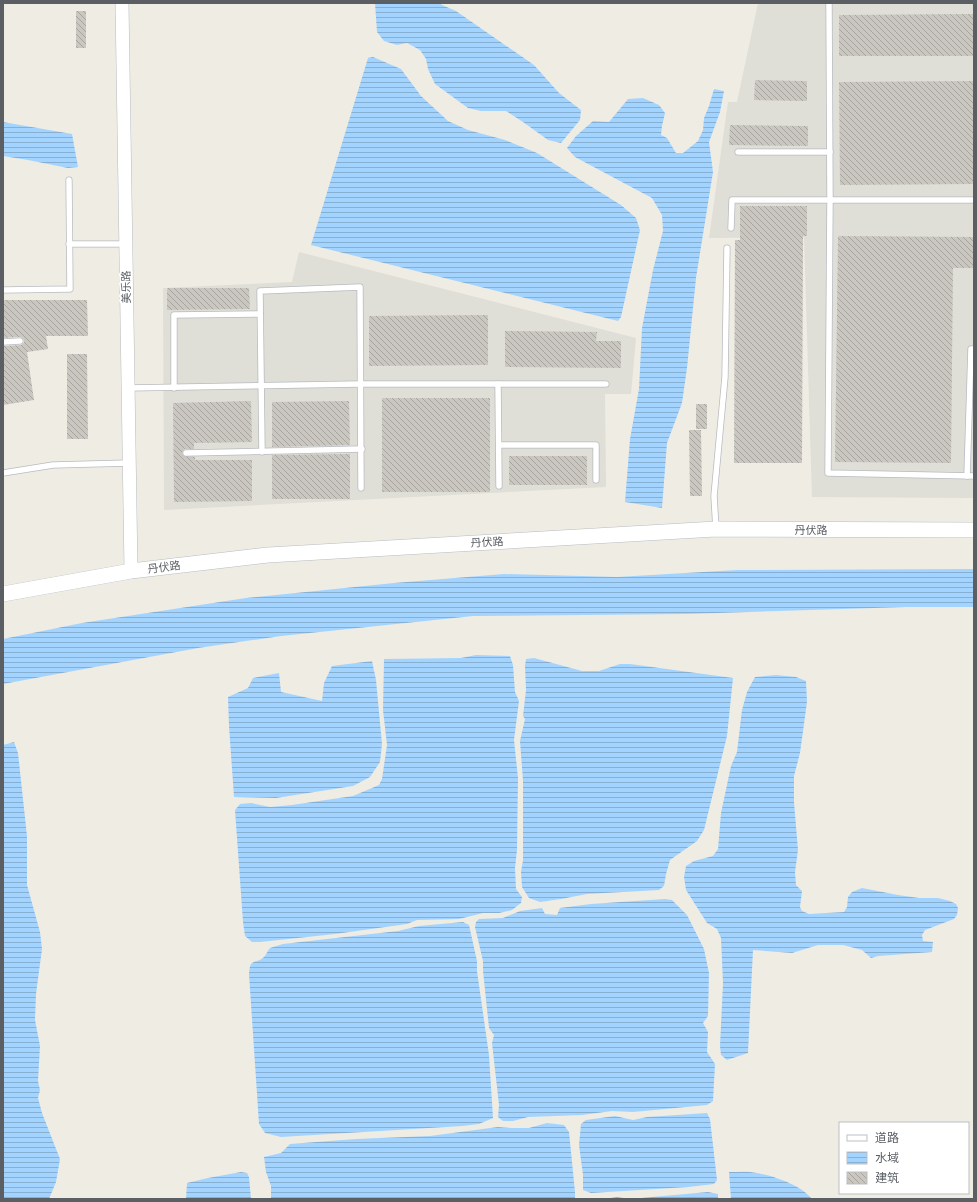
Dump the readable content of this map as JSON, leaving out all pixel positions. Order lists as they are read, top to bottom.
{
  "streets": {
    "main road": ["丹伏路"],
    "street": ["美乐路"]
  },
  "crossings": [
    ["美乐路", "丹伏路"]
  ],
  "legend": ["道路", "水域", "建筑"]
}
